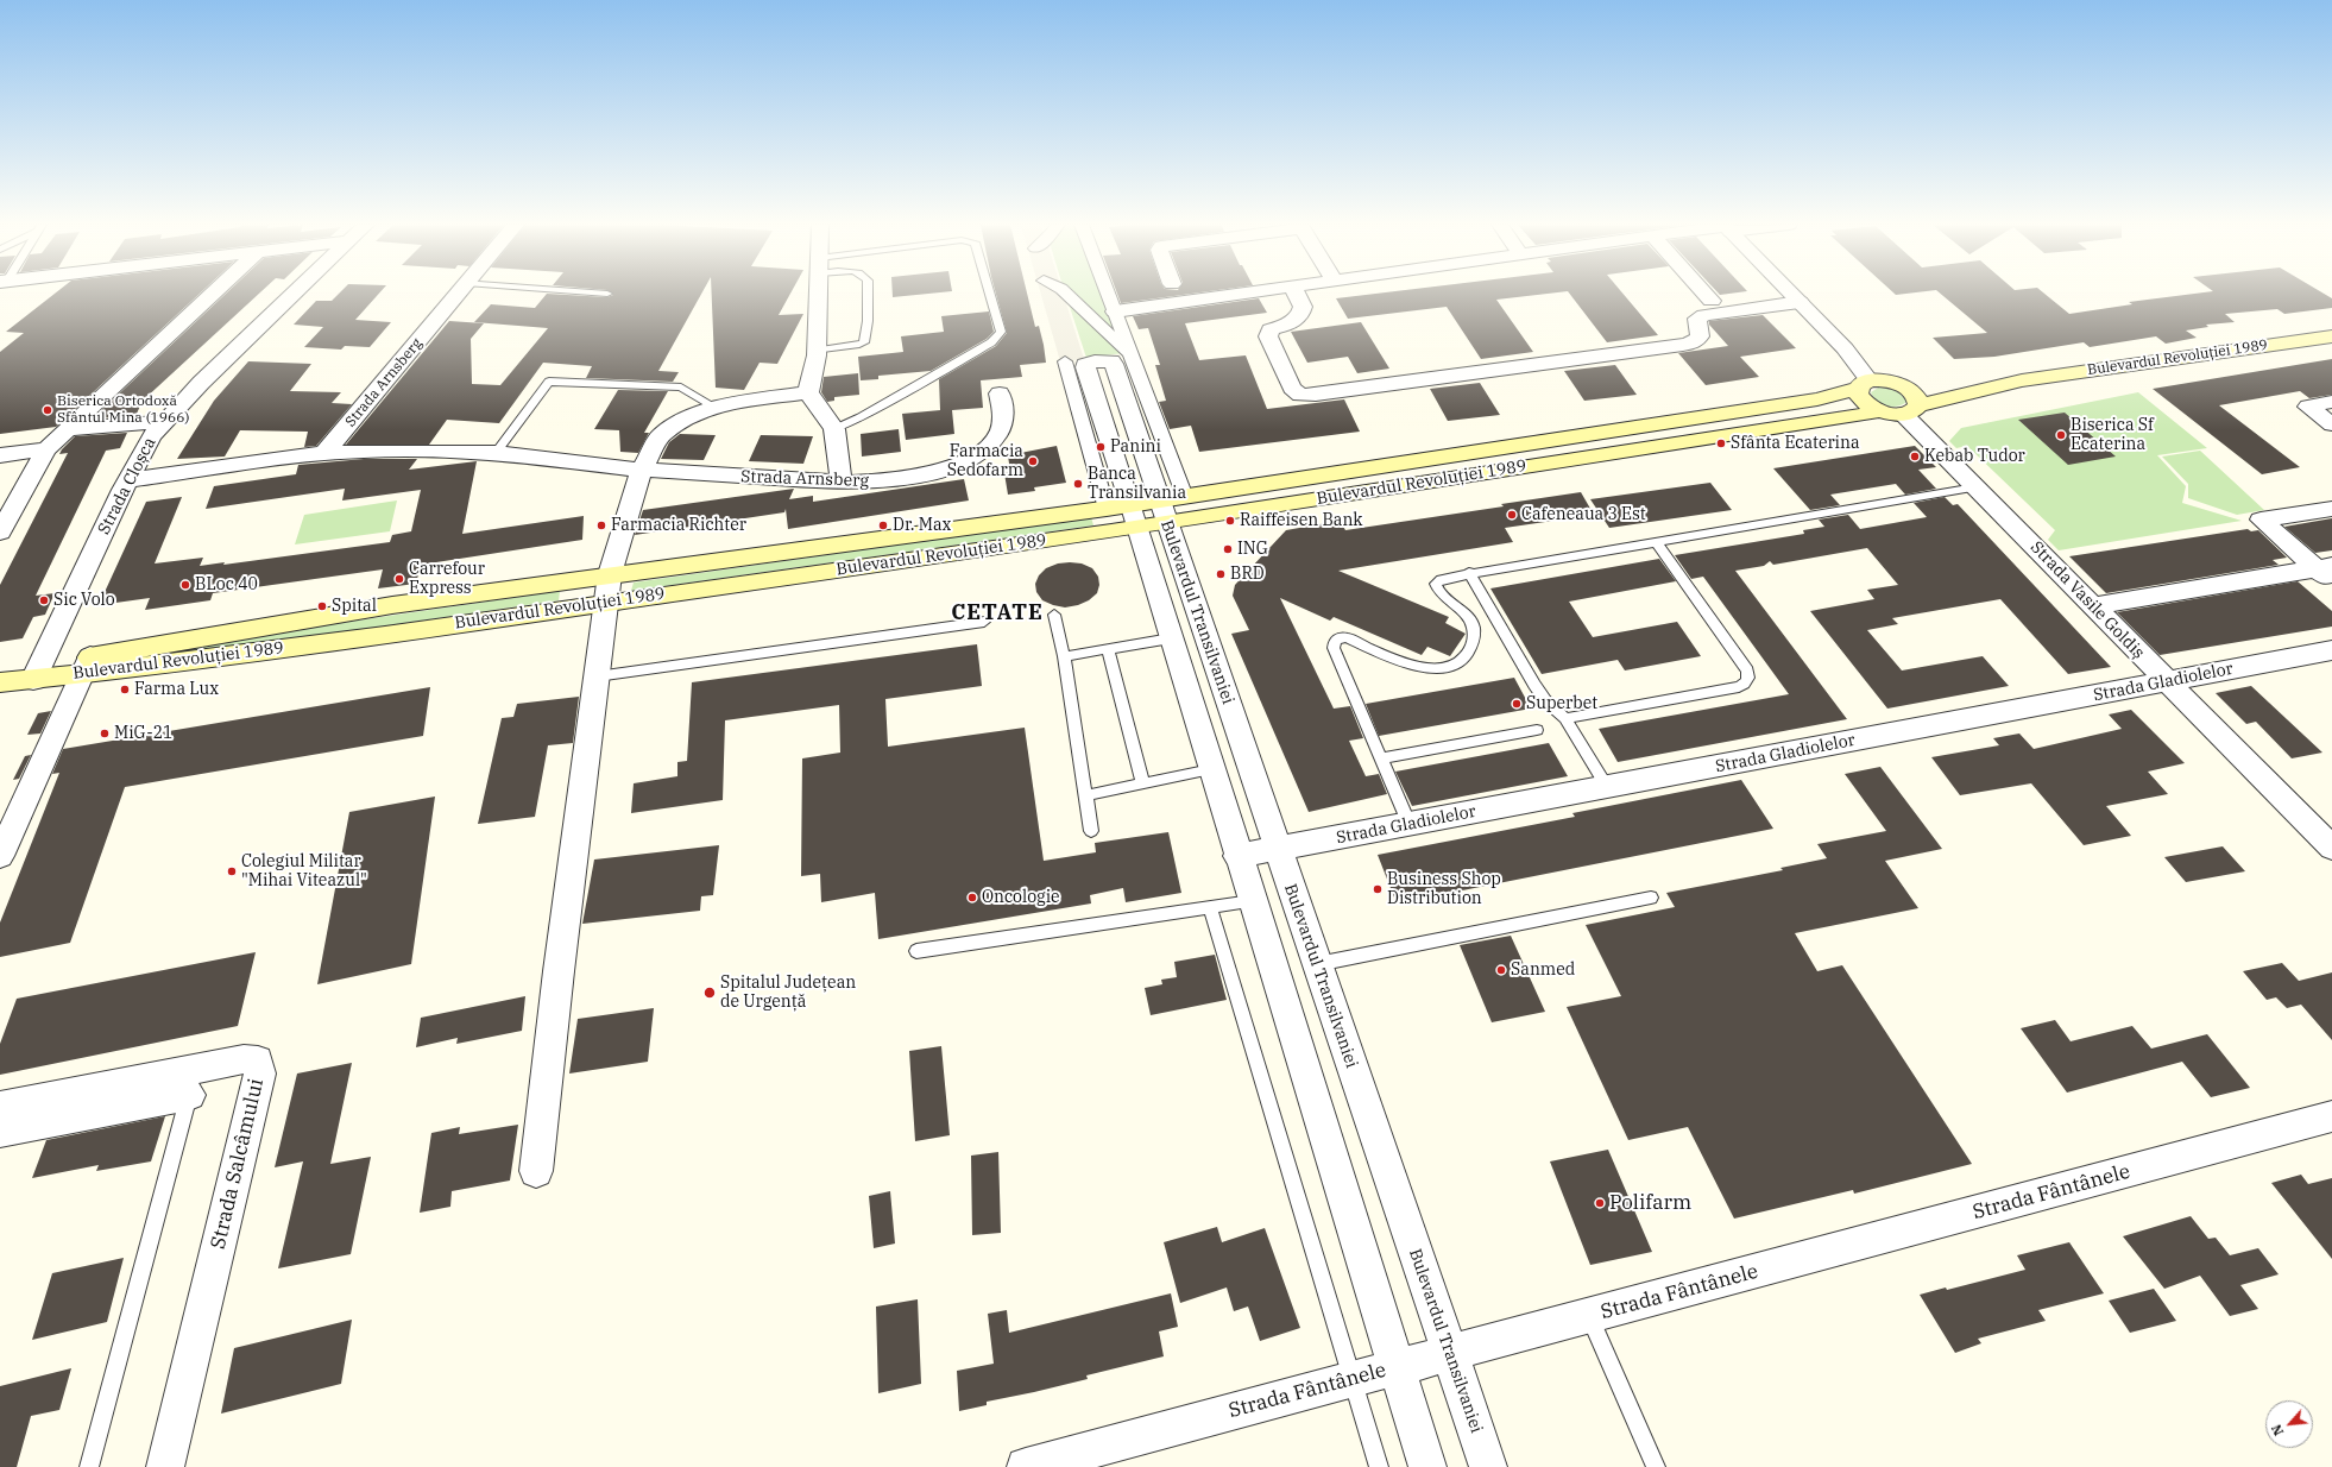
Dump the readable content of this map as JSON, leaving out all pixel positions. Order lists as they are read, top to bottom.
{
  "streets": {
    "main road": ["Bulevardul Revoluției 1989"],
    "street": [
      "Strada Arnsberg",
      "Strada Cloșca",
      "Strada Vasile Goldiș",
      "Bulevardul Transilvaniei",
      "Strada Gladiolelor",
      "Strada Salcâmului",
      "Strada Fântânele"
    ]
  },
  "crossings": [
    ["Bulevardul Revoluției 1989", "Strada Cloșca"],
    ["Bulevardul Revoluției 1989", "Strada Vasile Goldiș"],
    ["Bulevardul Revoluției 1989", "Bulevardul Transilvaniei"],
    ["Strada Arnsberg", "Strada Cloșca"],
    ["Strada Vasile Goldiș", "Strada Gladiolelor"],
    ["Bulevardul Transilvaniei", "Strada Gladiolelor"],
    ["Bulevardul Transilvaniei", "Strada Fântânele"]
  ],
  "districts": ["CETATE"],
  "places": [
    "Biserica Ortodoxă Sfântul Mina (1966)",
    "Biserica Sf Ecaterina",
    "Sfânta Ecaterina",
    "Panini",
    "Kebab Tudor",
    "Farmacia Sedofarm",
    "Banca Transilvania",
    "Cafeneaua 3 Est",
    "Raiffeisen Bank",
    "Farmacia Richter",
    "Dr. Max",
    "ING",
    "BRD",
    "Carrefour Express",
    "BLoc 40",
    "Sic Volo",
    "Spital",
    "Farma Lux",
    "Superbet",
    "MiG-21",
    "Colegiul Militar \"Mihai Viteazul\"",
    "Business Shop Distribution",
    "Oncologie",
    "Sanmed",
    "Spitalul Județean de Urgență",
    "Polifarm"
  ],
  "north": "bottom left"
}
